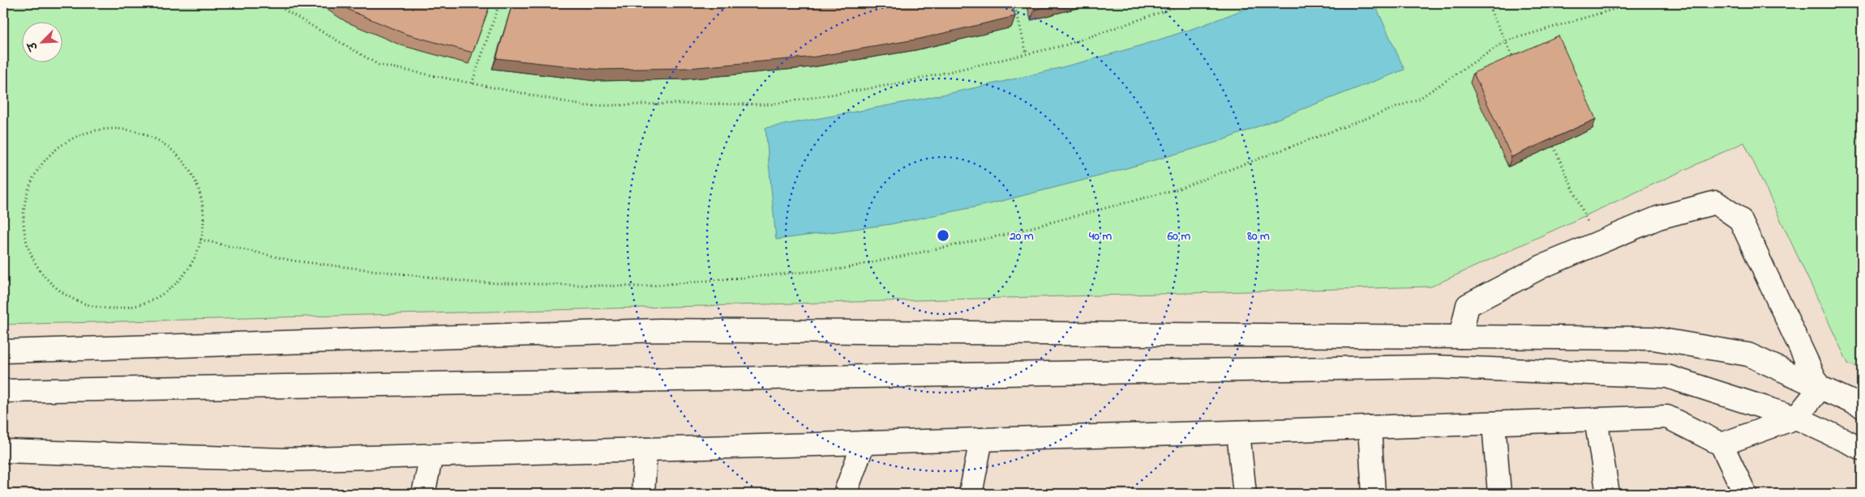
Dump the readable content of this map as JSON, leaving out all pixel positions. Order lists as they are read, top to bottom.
{
  "north": "bottom left",
  "rings": [
    "20 m",
    "40 m",
    "60 m",
    "80 m"
  ]
}
